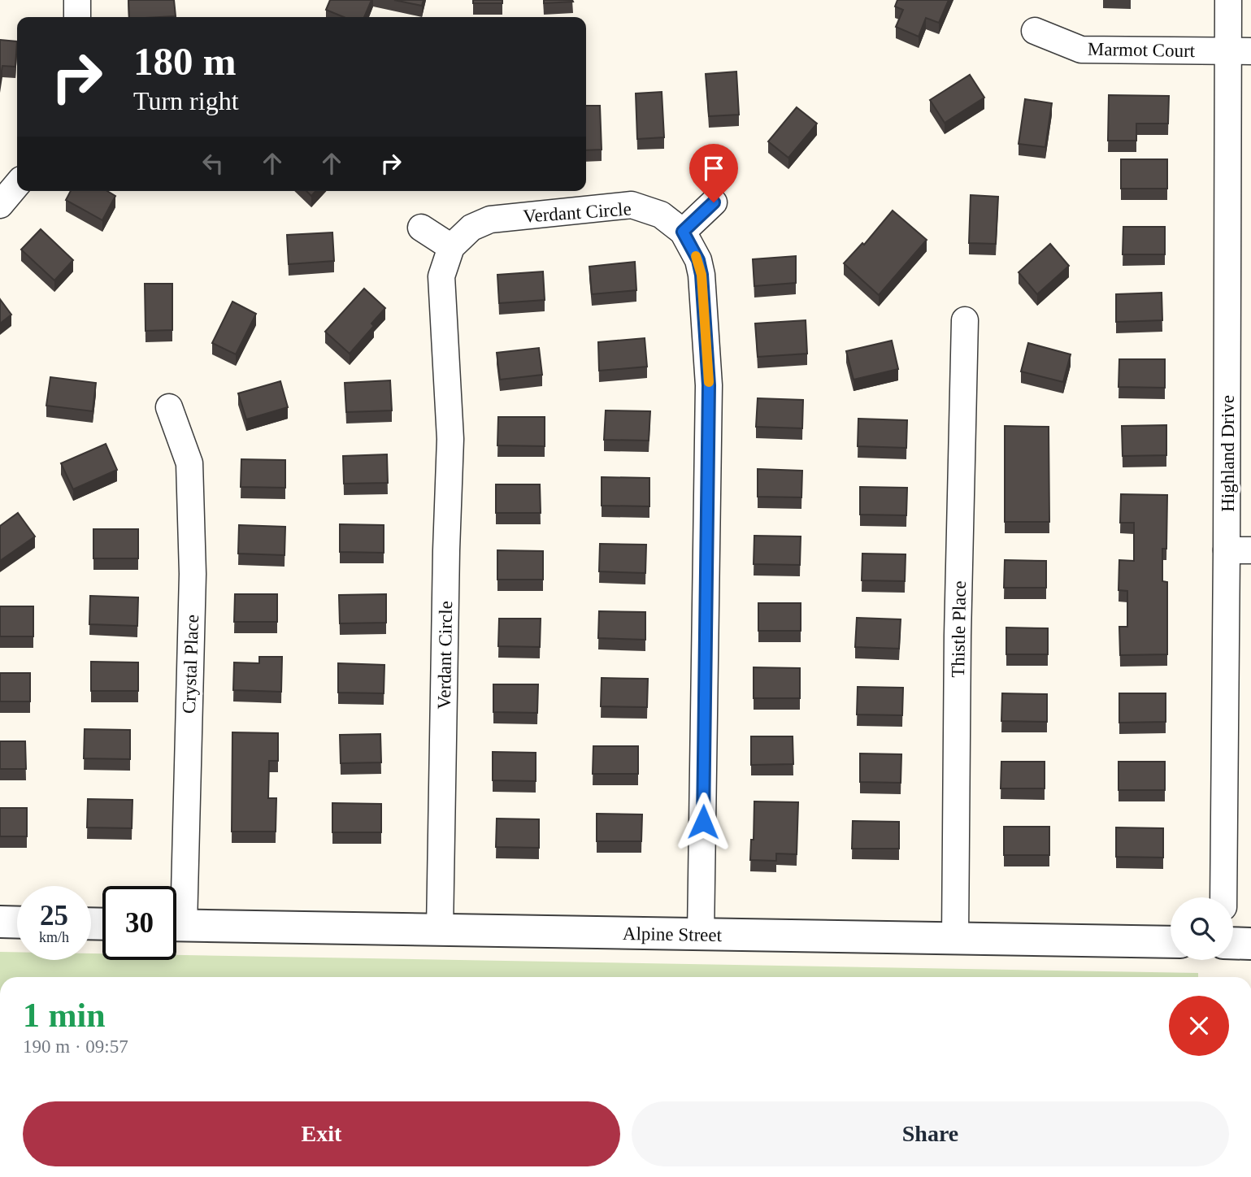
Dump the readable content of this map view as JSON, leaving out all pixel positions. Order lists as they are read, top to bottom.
{
  "streets": {
    "street": [
      "Marmot Court",
      "Verdant Circle",
      "Highland Drive",
      "Thistle Place",
      "Crystal Place",
      "Alpine Street"
    ]
  },
  "crossings": [
    ["Marmot Court", "Highland Drive"],
    ["Verdant Circle", "Alpine Street"],
    ["Thistle Place", "Alpine Street"]
  ],
  "page": {
    "turn": ["180 m", "Turn right"],
    "speed": "25 km/h",
    "limit": "30",
    "heading": ["1 min", "190 m · 09:57"],
    "buttons": ["Exit", "Share"]
  }
}
